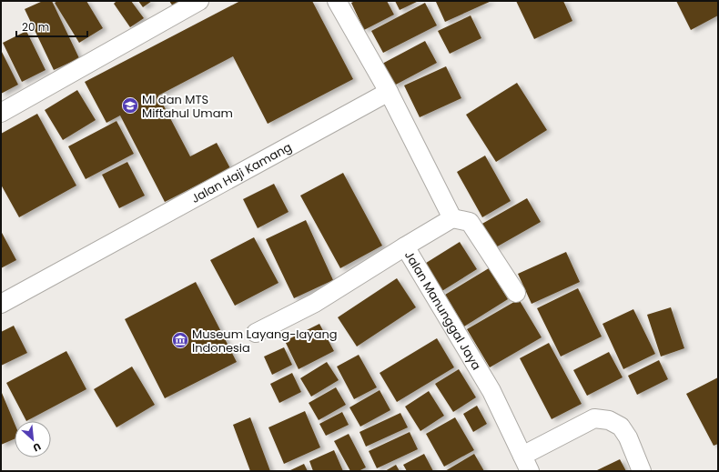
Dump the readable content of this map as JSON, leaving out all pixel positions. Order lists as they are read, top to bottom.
{
  "streets": {
    "street": ["Jalan Haji Kamang", "Jalan Manunggal Jaya"]
  },
  "places": {
    "school or university": ["MI dan MTS Miftahul Umam"],
    "museum": ["Museum Layang-layang Indonesia"]
  },
  "scale_bar": "20 m",
  "north": "bottom right"
}
